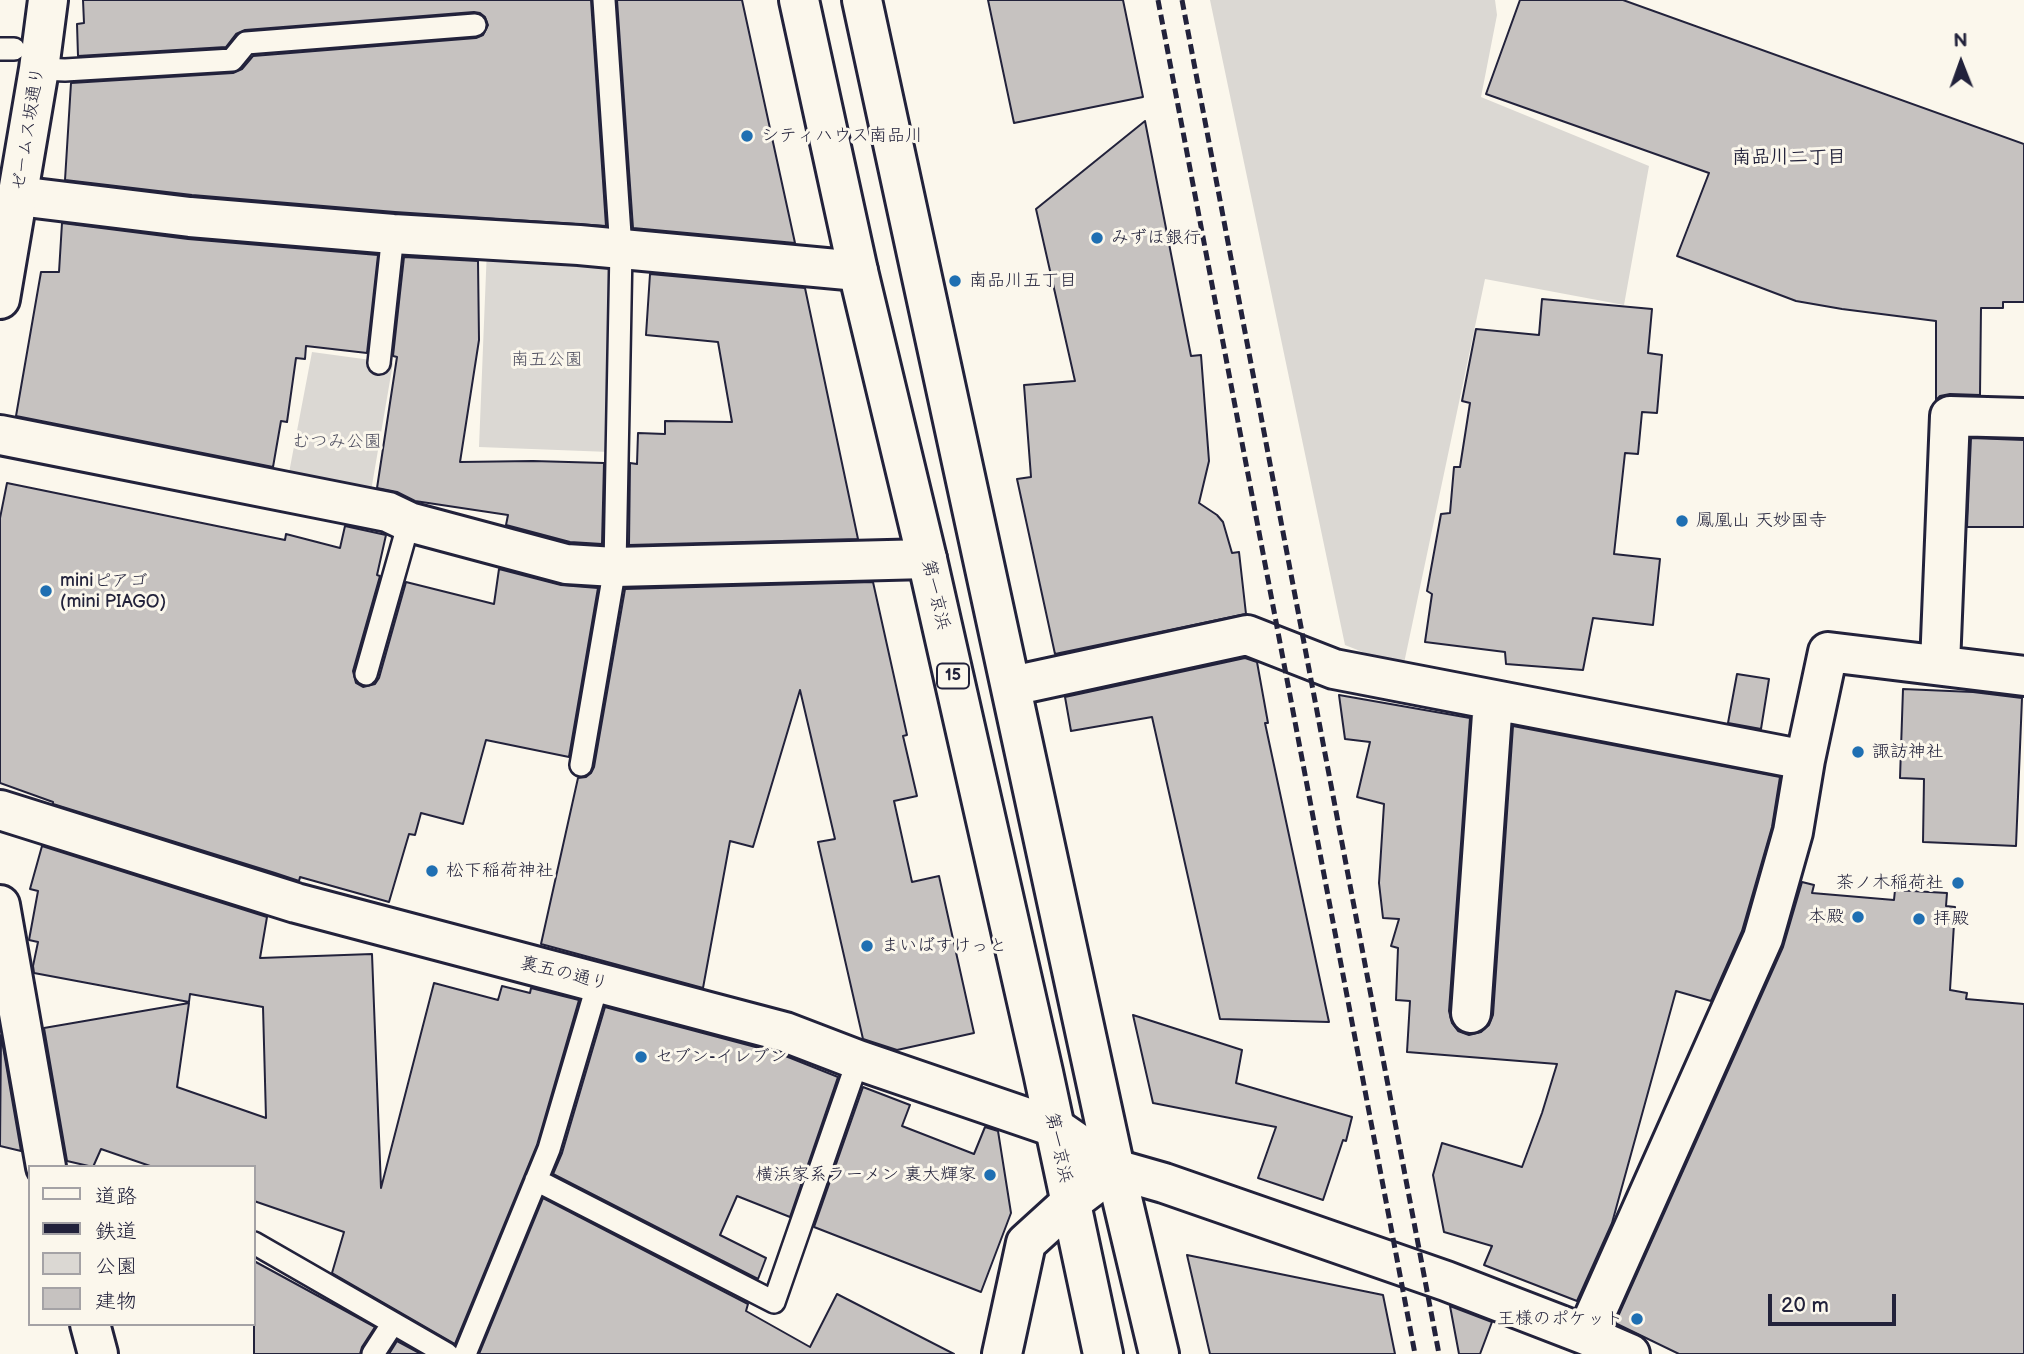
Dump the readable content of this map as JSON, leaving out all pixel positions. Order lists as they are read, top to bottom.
{
  "streets": {
    "main road": [
      "ゼームス坂通り",
      "第一京浜",
      "15",
      "裏五の通り"
    ]
  },
  "crossings": [
    ["第一京浜", "裏五の通り"]
  ],
  "districts": ["南品川二丁目"],
  "parks": ["南五公園", "むつみ公園"],
  "places": [
    "シティハウス南品川",
    "みずほ銀行",
    "南品川五丁目",
    "鳳凰山 天妙国寺",
    "miniピアゴ (mini PIAGO)",
    "諏訪神社",
    "松下稲荷神社",
    "茶ノ木稲荷社",
    "本殿",
    "拝殿",
    "まいばすけっと",
    "セブン-イレブン",
    "横浜家系ラーメン 裏大輝家",
    "王様のポケット"
  ],
  "legend": [
    "道路",
    "鉄道",
    "公園",
    "建物"
  ],
  "scale_bar": "20 m",
  "north": "top"
}
